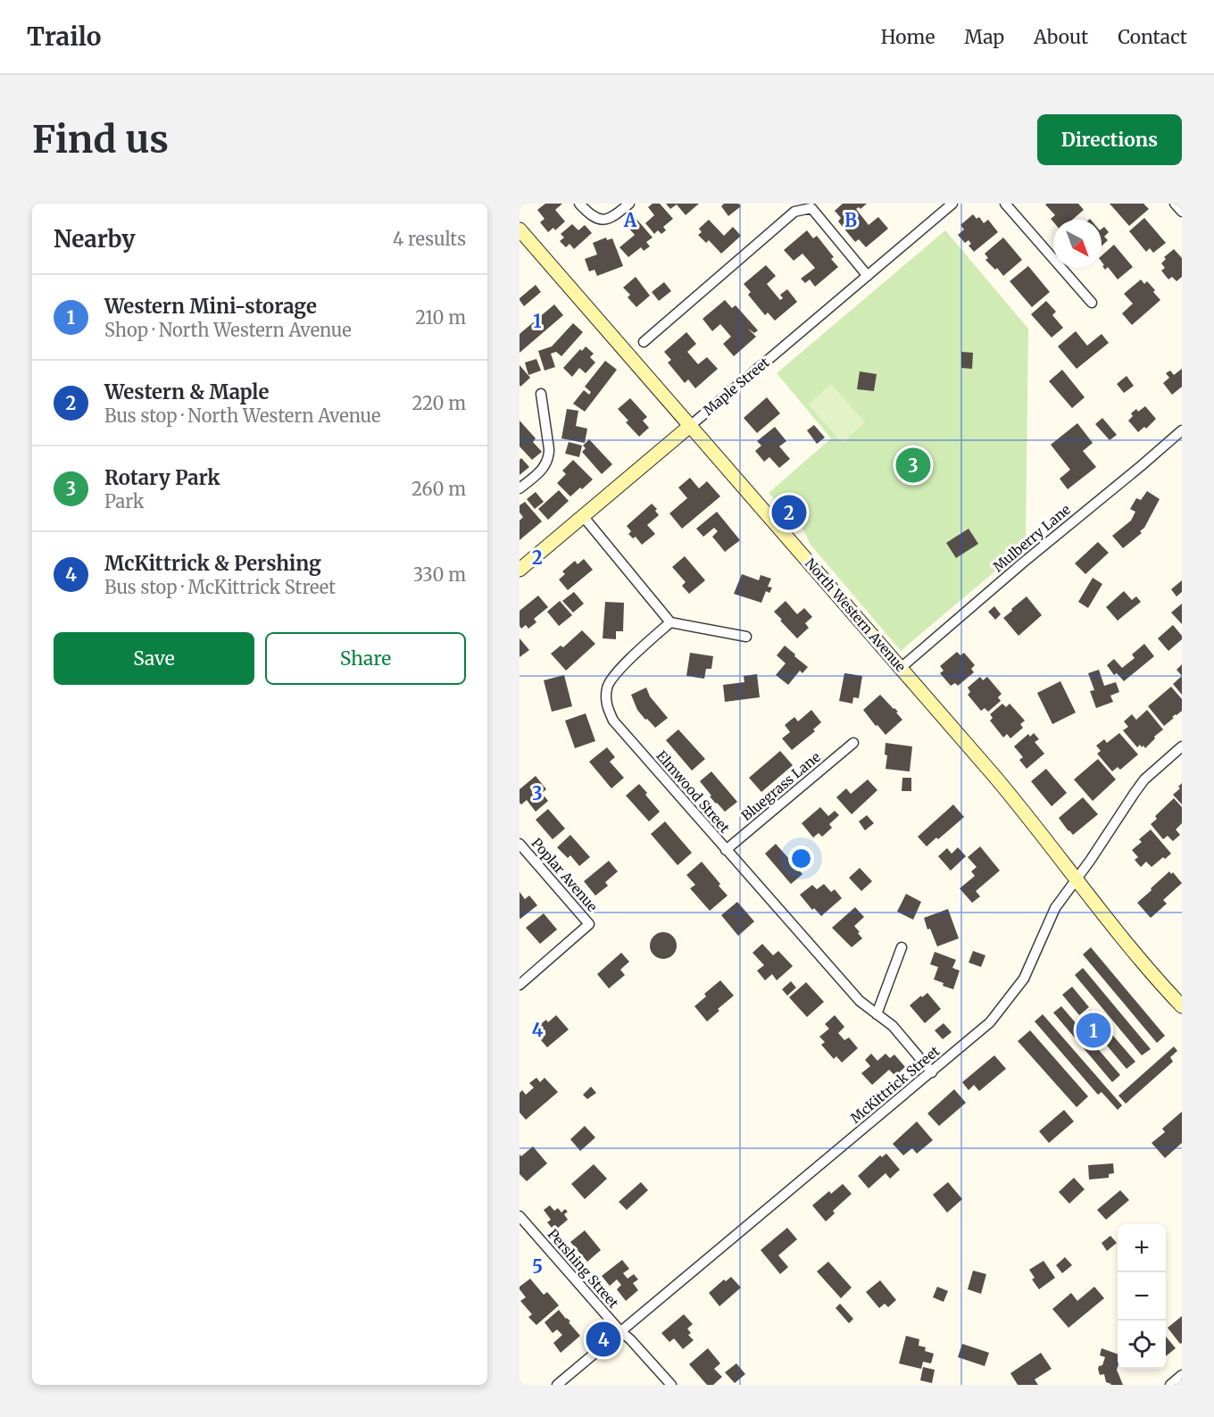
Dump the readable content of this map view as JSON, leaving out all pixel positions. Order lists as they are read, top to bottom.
{
  "streets": {
    "main road": ["Maple Street", "North Western Avenue"],
    "street": [
      "Mulberry Lane",
      "Bluegrass Lane",
      "Elmwood Street",
      "Poplar Avenue",
      "McKittrick Street",
      "Pershing Street"
    ]
  },
  "crossings": [
    ["Maple Street", "North Western Avenue"],
    ["Mulberry Lane", "North Western Avenue"],
    ["North Western Avenue", "McKittrick Street"],
    ["Bluegrass Lane", "Elmwood Street"],
    ["Elmwood Street", "McKittrick Street"],
    ["McKittrick Street", "Pershing Street"]
  ],
  "north": "bottom right",
  "page": {
    "header": "Trailo",
    "nav": [
      "Home",
      "Map",
      "About",
      "Contact"
    ],
    "buttons": [
      "Directions",
      ["Save", "Share"]
    ],
    "title": "Find us",
    "heading": ["Nearby", "4 results"],
    "list": [
      {
        "mark": "1",
        "name": "Western Mini-storage",
        "note": "Shop · North Western Avenue",
        "value": "210 m"
      },
      {
        "mark": "2",
        "name": "Western & Maple",
        "note": "Bus stop · North Western Avenue",
        "value": "220 m"
      },
      {
        "mark": "3",
        "name": "Rotary Park",
        "note": "Park",
        "value": "260 m"
      },
      {
        "mark": "4",
        "name": "McKittrick & Pershing",
        "note": "Bus stop · McKittrick Street",
        "value": "330 m"
      }
    ],
    "pins": [
      "3",
      "2",
      "1",
      "4"
    ],
    "map_buttons": ["+", "−"]
  },
  "grid": {
    "columns": ["A", "B"],
    "rows": [
      "1",
      "2",
      "3",
      "4",
      "5"
    ]
  }
}
